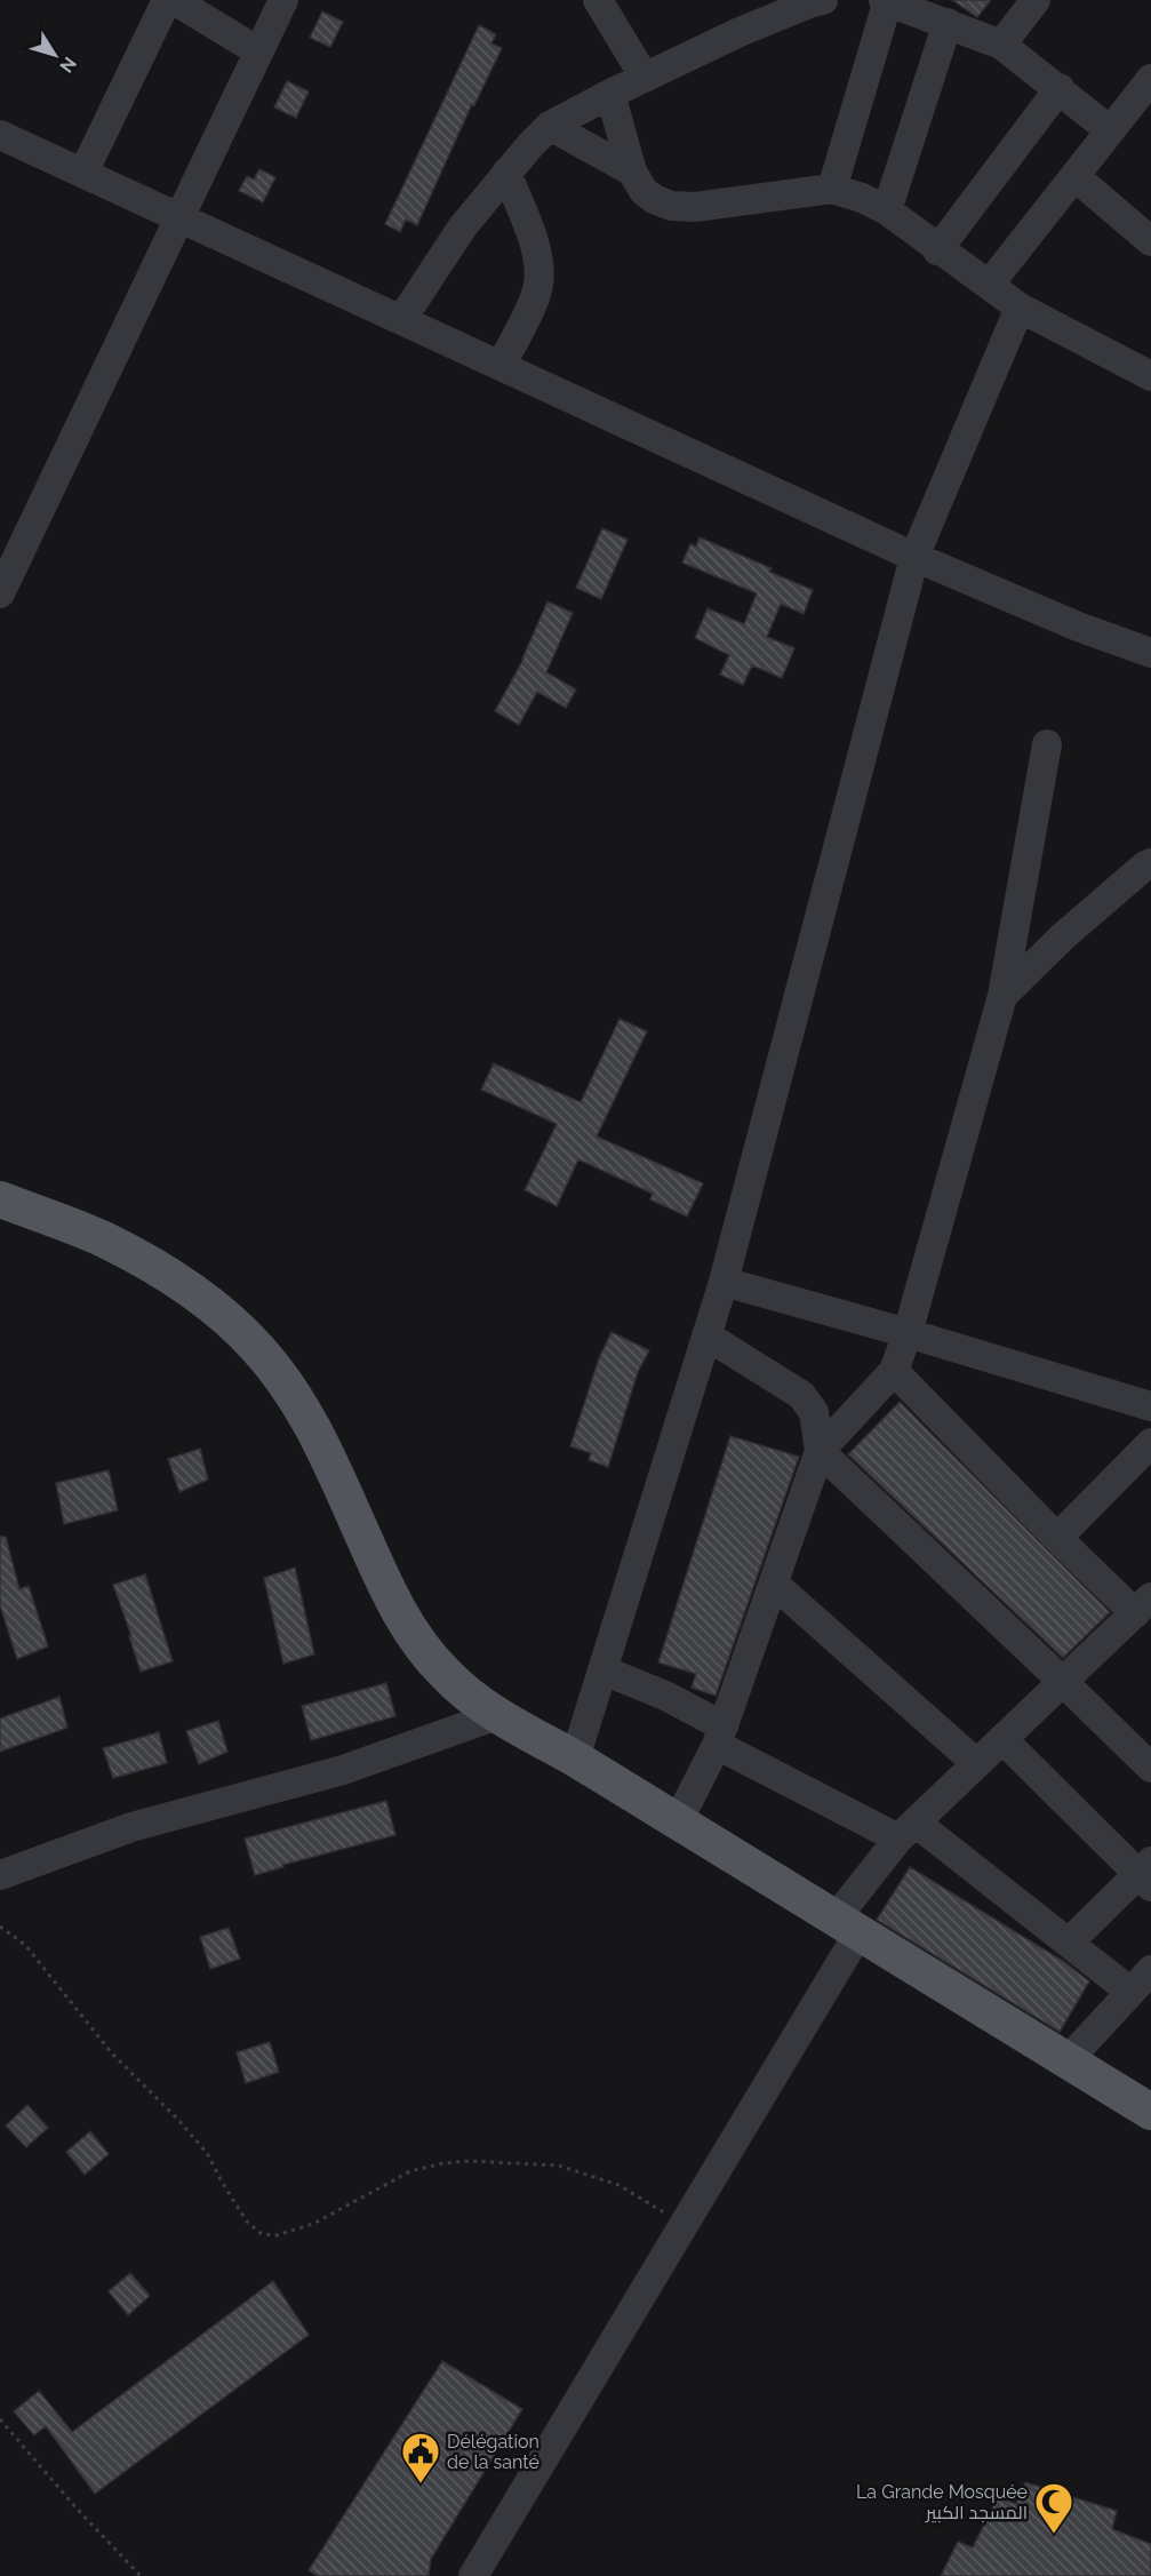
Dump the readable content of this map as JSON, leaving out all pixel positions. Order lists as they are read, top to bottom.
{
  "places": {
    "public building": ["Délégation de la santé"],
    "mosque": ["La Grande Mosquée المسجد الكبير"]
  },
  "north": "bottom right"
}
